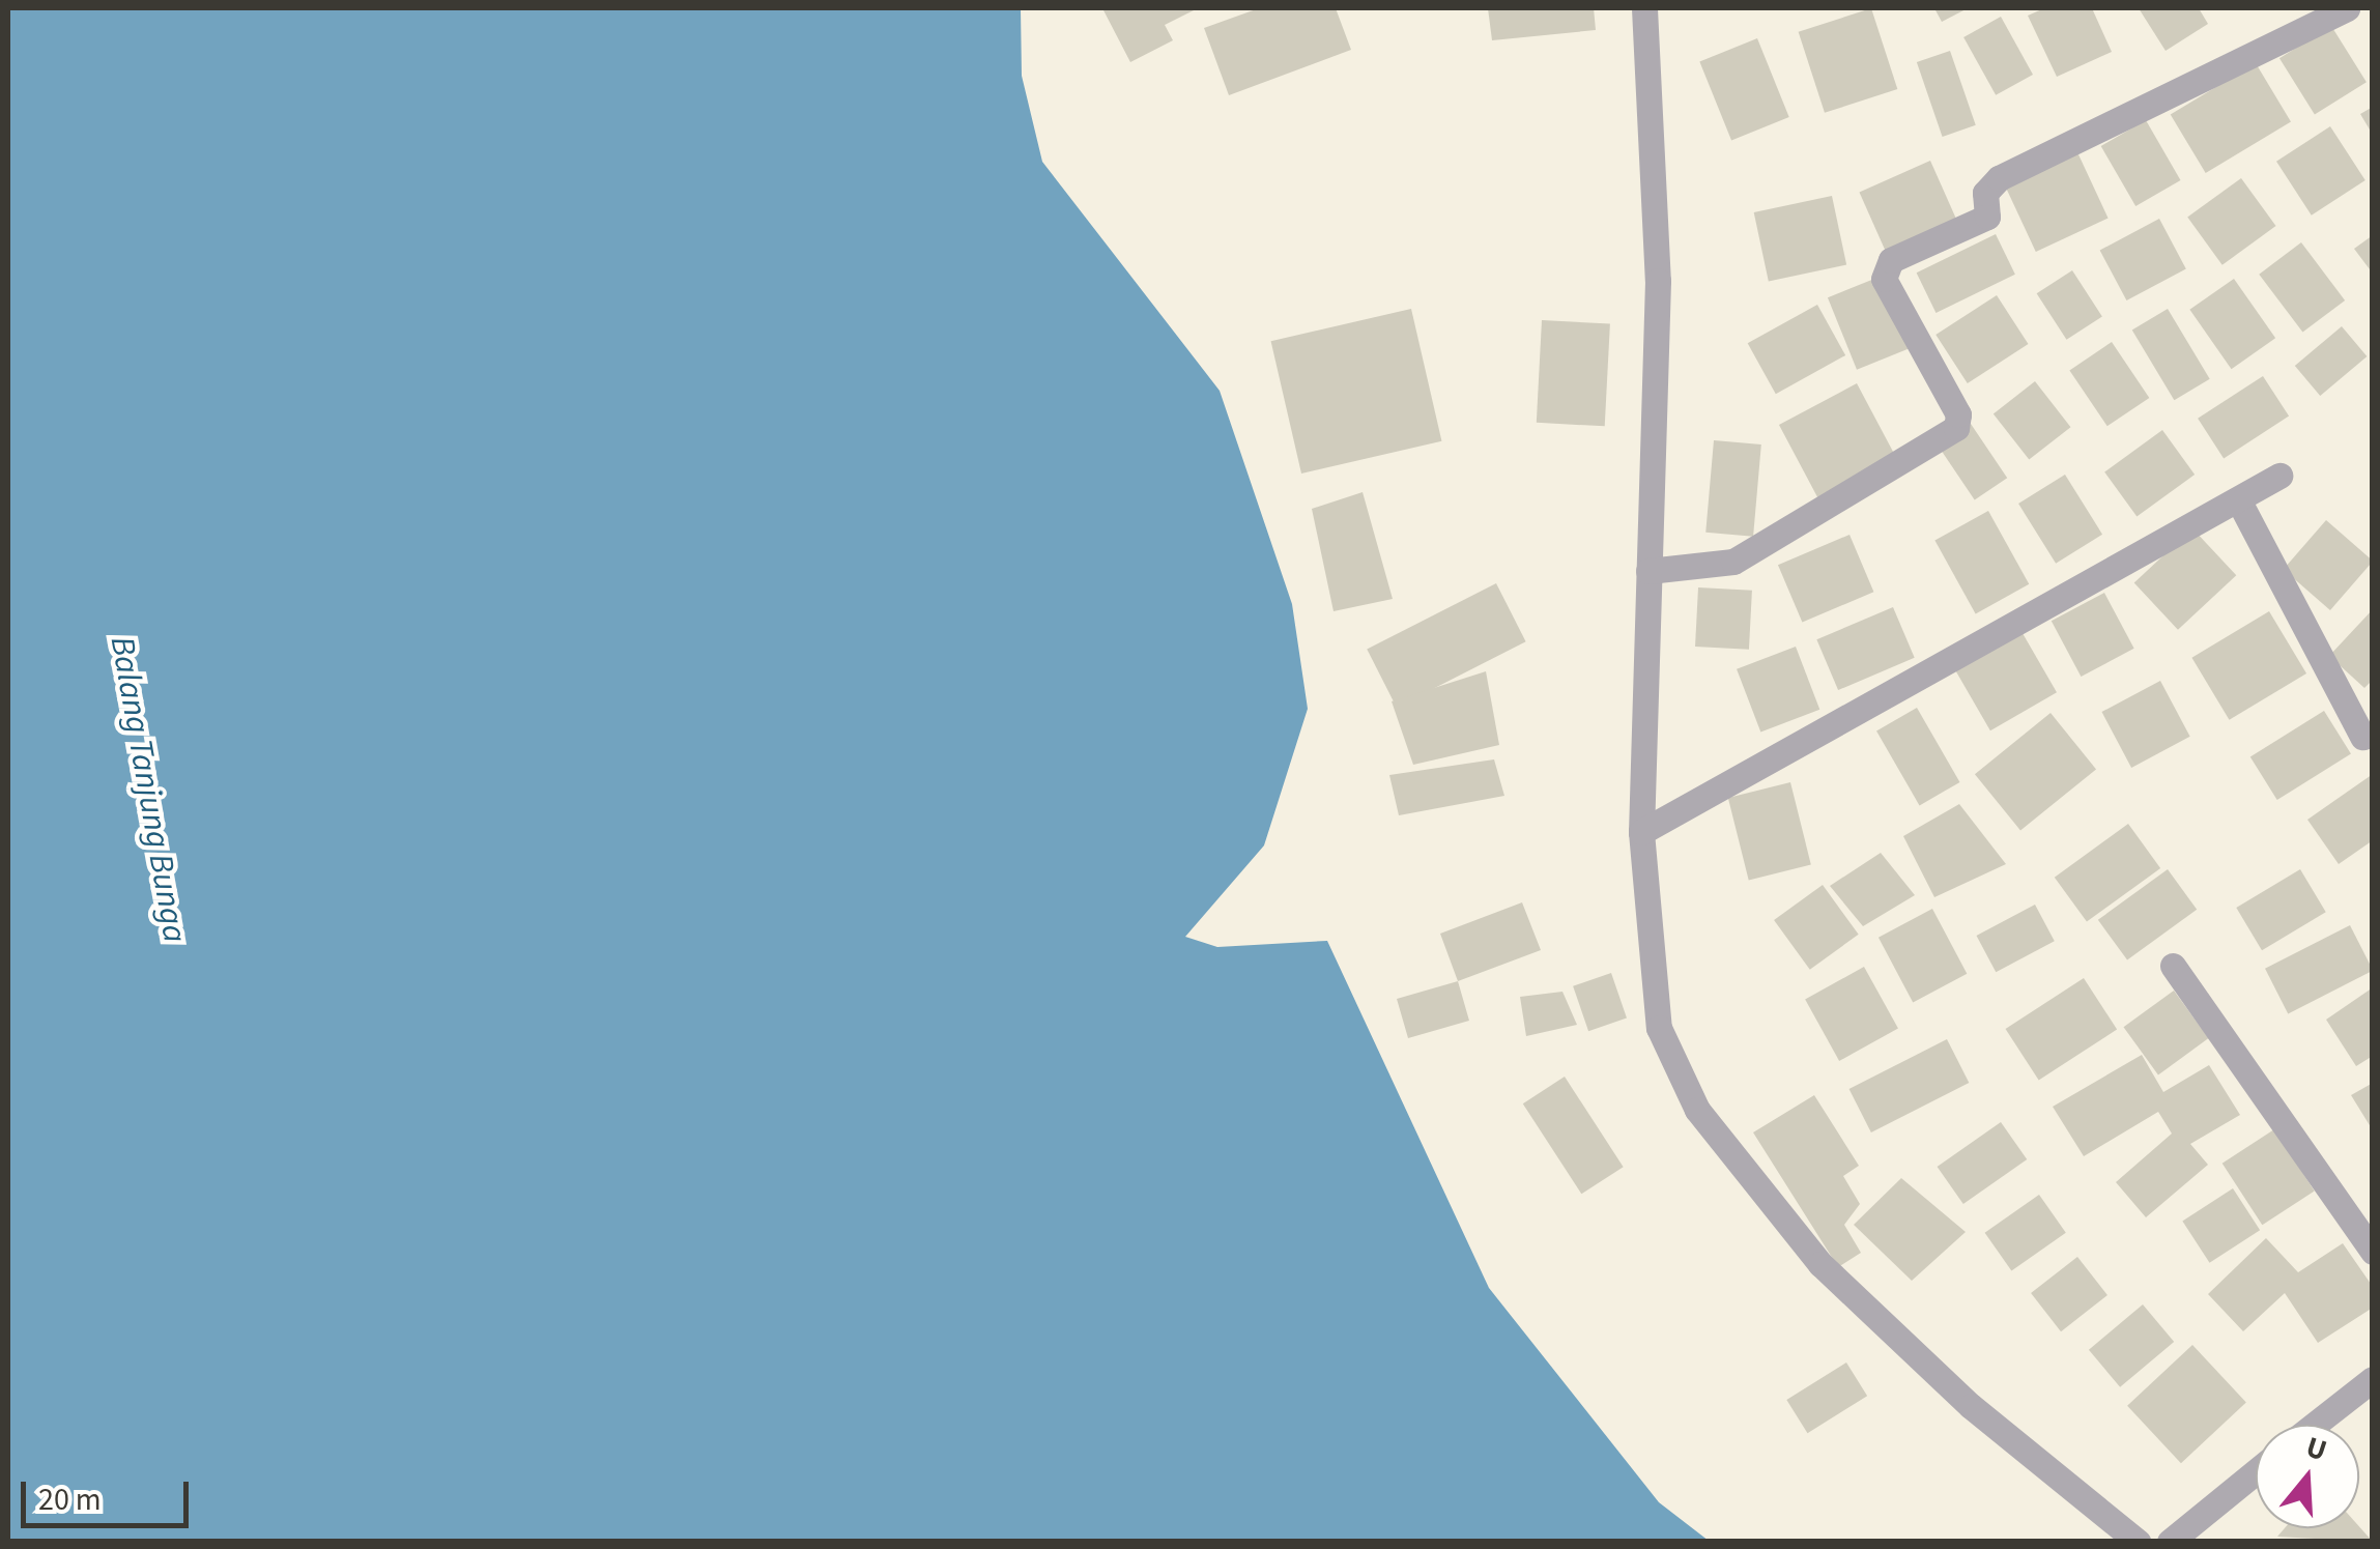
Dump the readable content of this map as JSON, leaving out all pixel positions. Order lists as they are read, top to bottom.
{
  "water": ["Balang Tanjung Bunga"],
  "scale_bar": "20 m",
  "north": "top"
}
